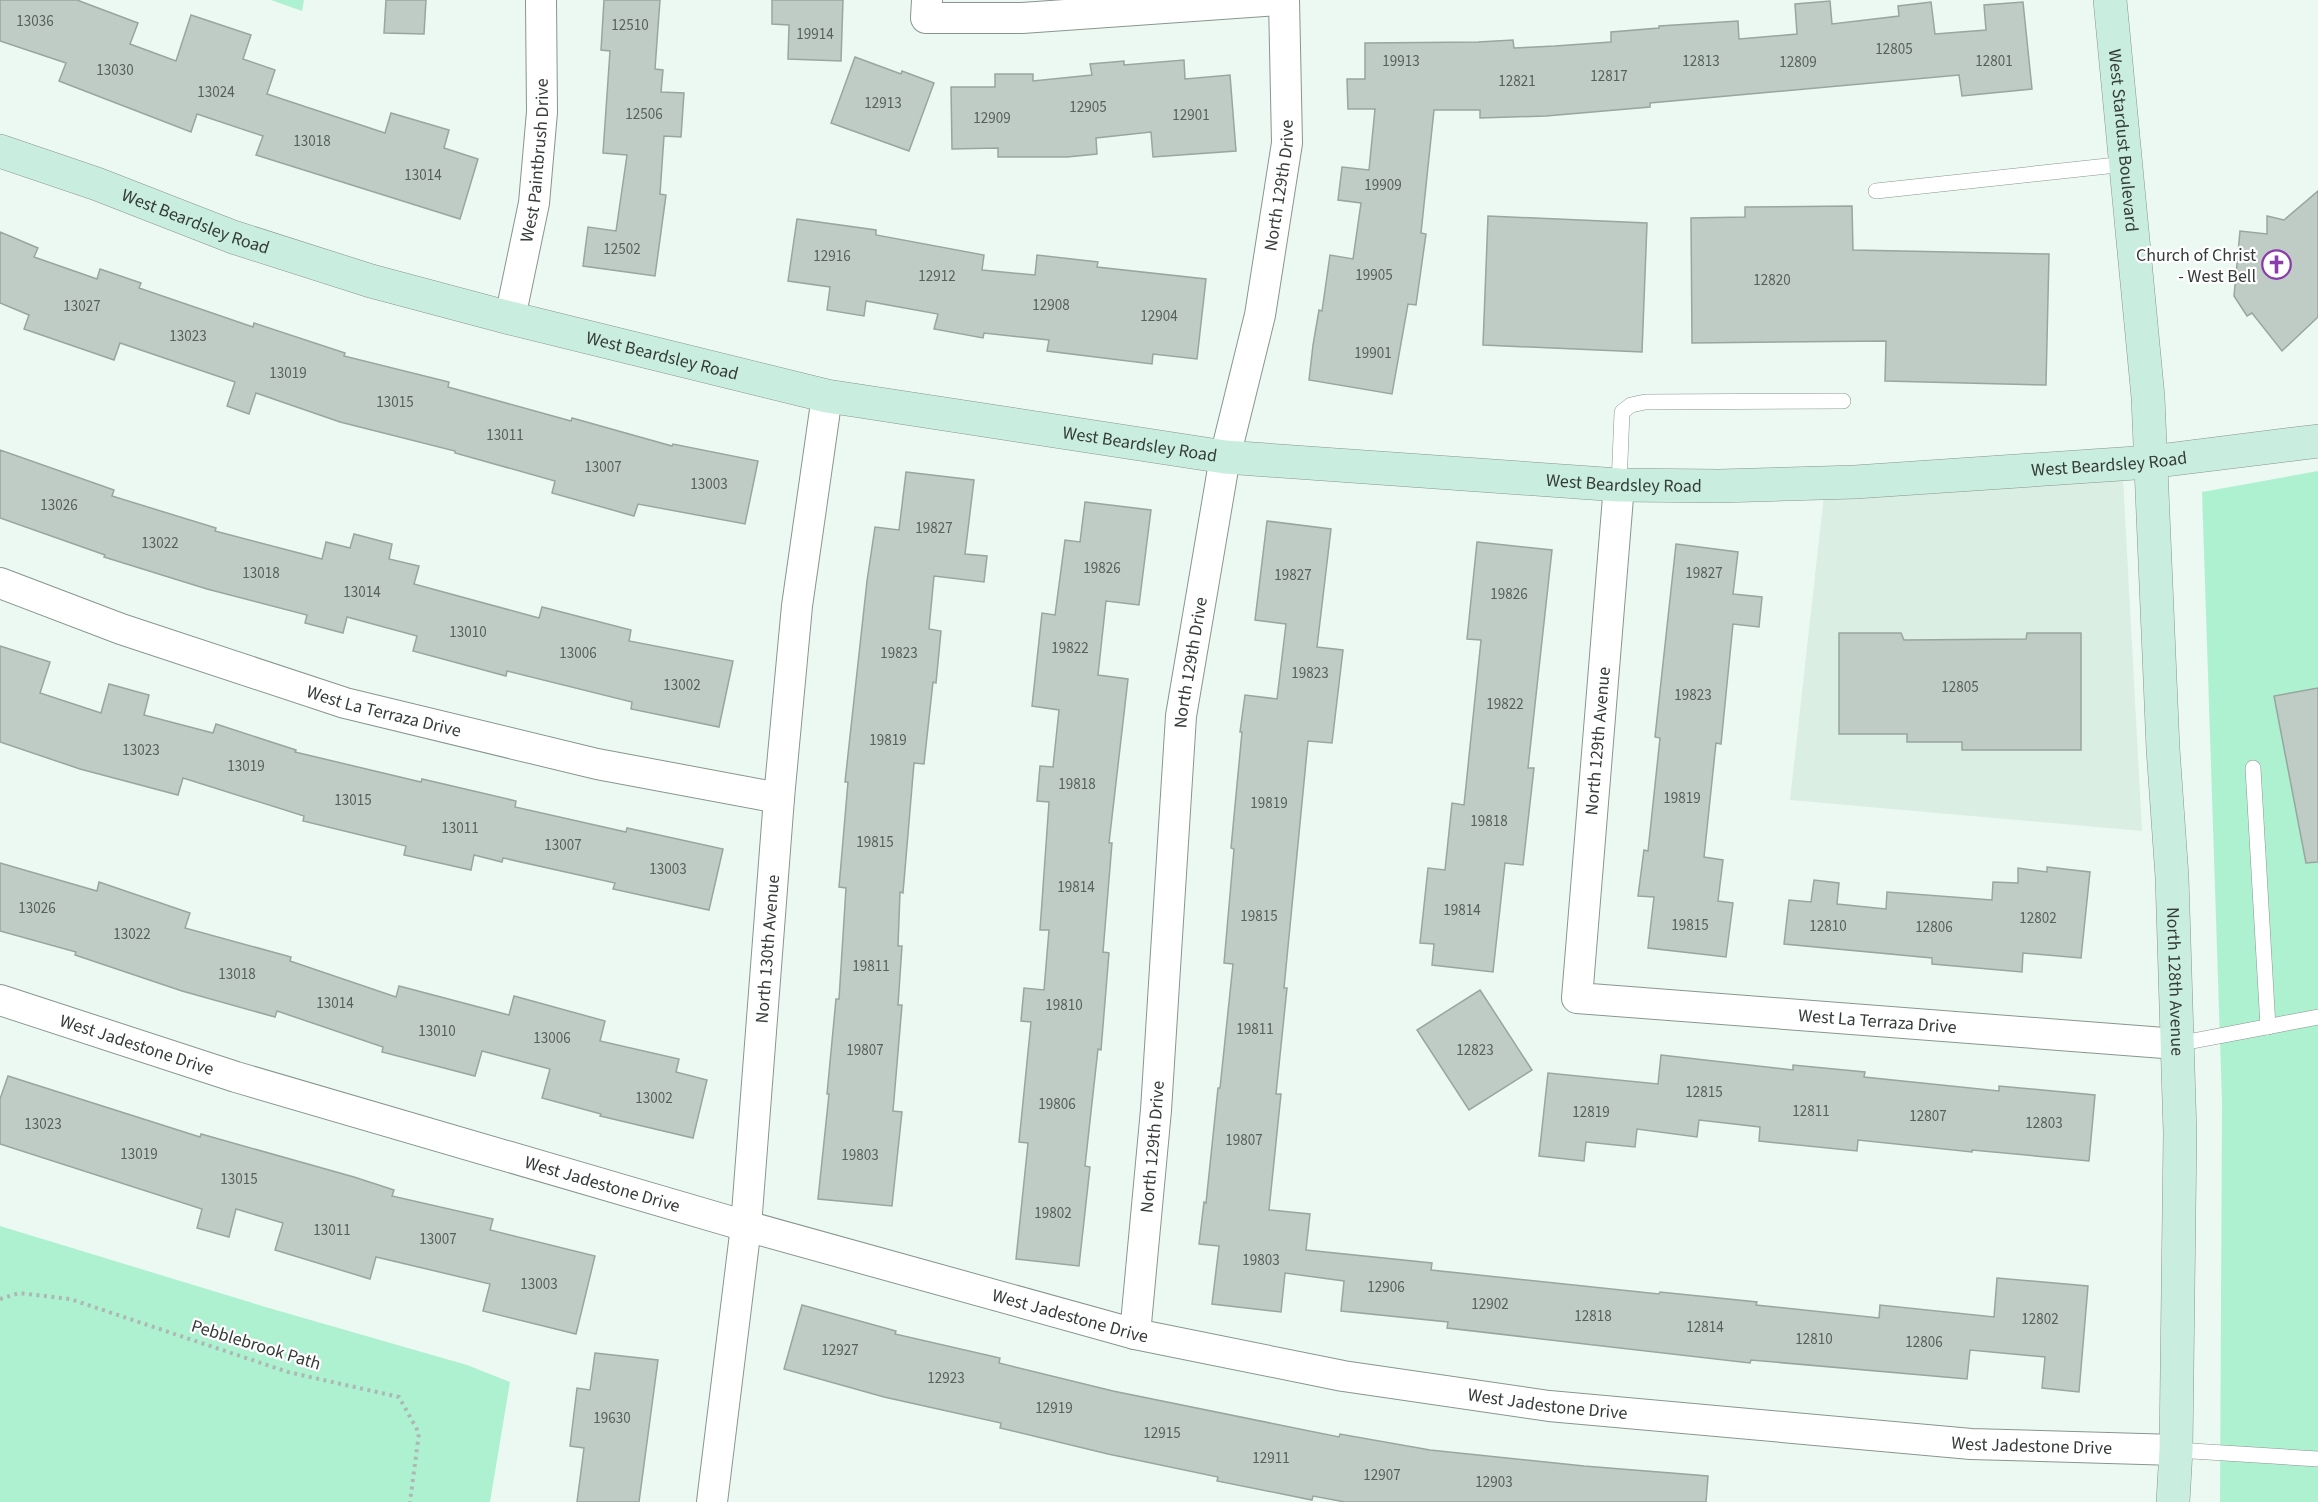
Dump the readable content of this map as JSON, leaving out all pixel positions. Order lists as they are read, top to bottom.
{
  "streets": {
    "street": [
      "West Stardust Boulevard",
      "West Paintbrush Drive",
      "North 129th Drive",
      "West Beardsley Road",
      "West La Terraza Drive",
      "North 129th Avenue",
      "North 130th Avenue",
      "North 128th Avenue",
      "West Jadestone Drive"
    ],
    "path": ["Pebblebrook Path"]
  },
  "crossings": [
    ["West Stardust Boulevard", "West Beardsley Road"],
    ["West Stardust Boulevard", "North 128th Avenue"],
    ["West Paintbrush Drive", "West Beardsley Road"],
    ["North 129th Drive", "West Beardsley Road"],
    ["North 129th Drive", "West Jadestone Drive"],
    ["West Beardsley Road", "North 129th Avenue"],
    ["West Beardsley Road", "North 130th Avenue"],
    ["West Beardsley Road", "North 128th Avenue"],
    ["West La Terraza Drive", "North 129th Avenue"],
    ["West La Terraza Drive", "North 130th Avenue"],
    ["West La Terraza Drive", "North 128th Avenue"],
    ["North 130th Avenue", "West Jadestone Drive"],
    ["North 128th Avenue", "West Jadestone Drive"]
  ],
  "places": {
    "church": ["Church of Christ - West Bell"]
  },
  "house_numbers": [
    "13036",
    "12510",
    "19914",
    "12805",
    "19913",
    "12813",
    "12801",
    "12809",
    "13030",
    "12817",
    "12821",
    "13024",
    "12913",
    "12905",
    "12506",
    "12901",
    "12909",
    "13018",
    "13014",
    "19909",
    "12502",
    "12916",
    "19905",
    "12912",
    "12820",
    "12908",
    "13027",
    "12904",
    "13023",
    "19901",
    "13019",
    "13015",
    "13011",
    "13007",
    "13003",
    "13026",
    "19827",
    "13022",
    "19826",
    "13018",
    "19827",
    "19827",
    "13014",
    "19826",
    "13010",
    "19822",
    "13006",
    "19823",
    "19823",
    "13002",
    "12805",
    "19823",
    "19822",
    "19819",
    "13023",
    "13019",
    "19818",
    "19819",
    "13015",
    "19819",
    "19818",
    "13011",
    "19815",
    "13007",
    "13003",
    "19814",
    "13026",
    "19814",
    "19815",
    "12802",
    "19815",
    "12810",
    "12806",
    "13022",
    "19811",
    "13018",
    "13014",
    "19810",
    "19811",
    "13010",
    "13006",
    "19807",
    "12823",
    "12815",
    "13002",
    "19806",
    "12811",
    "12819",
    "12807",
    "12803",
    "13023",
    "19807",
    "13019",
    "19803",
    "13015",
    "19802",
    "13011",
    "13007",
    "19803",
    "13003",
    "12906",
    "12902",
    "12818",
    "12802",
    "12814",
    "12810",
    "12806",
    "12927",
    "12923",
    "12919",
    "19630",
    "12915",
    "12911",
    "12907",
    "12903"
  ]
}
